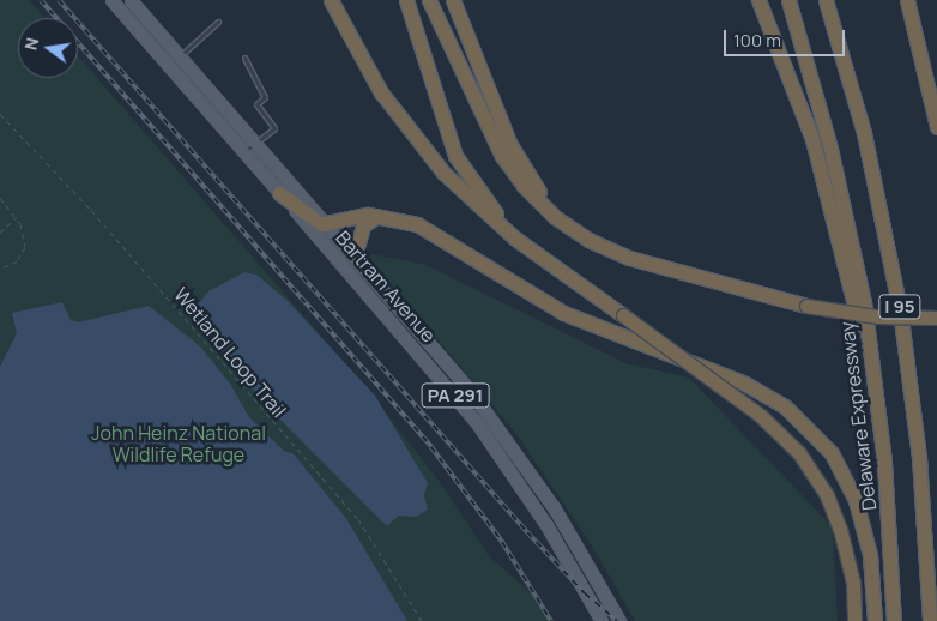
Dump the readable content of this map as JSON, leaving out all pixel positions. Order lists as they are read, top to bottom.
{
  "streets": {
    "highway": ["I 95", "Delaware Expressway"],
    "main road": ["Bartram Avenue", "PA 291"],
    "path": ["Wetland Loop Trail"]
  },
  "parks": ["John Heinz National Wildlife Refuge"],
  "scale_bar": "100 m",
  "north": "left"
}
